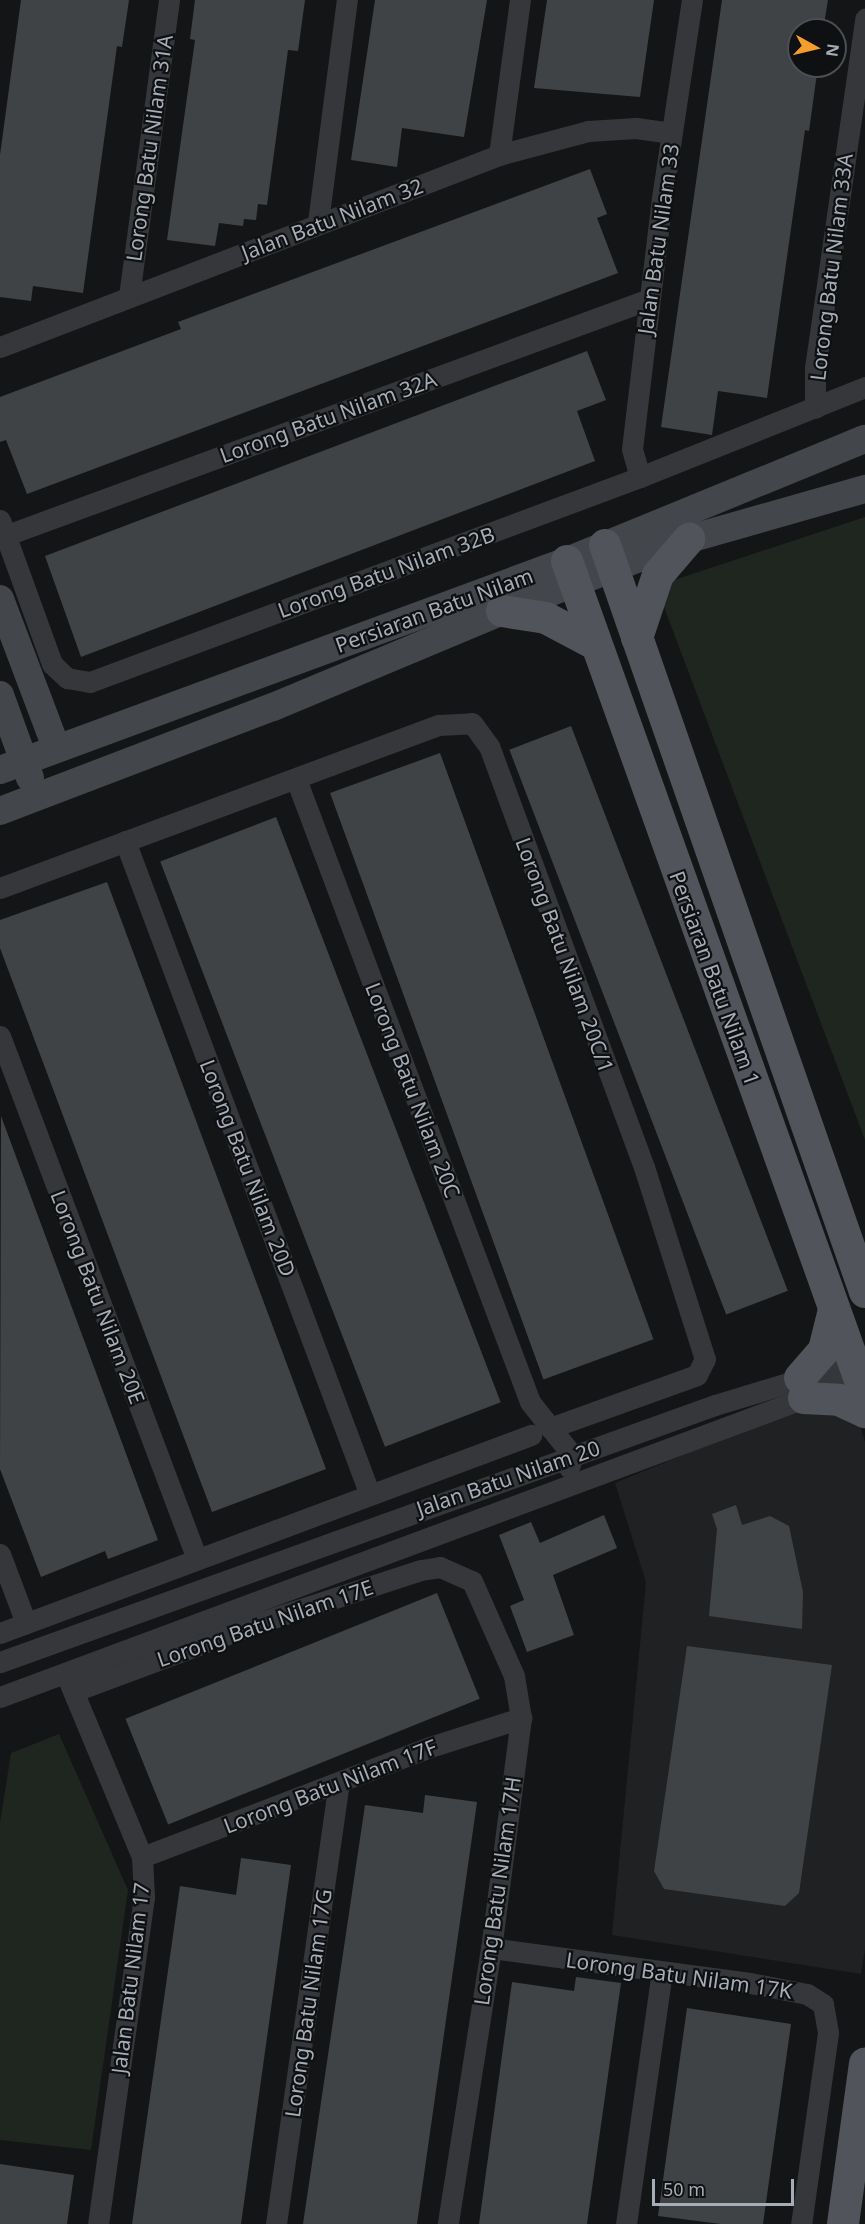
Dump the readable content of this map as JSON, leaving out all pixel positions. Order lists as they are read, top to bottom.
{
  "streets": {
    "main road": ["Persiaran Batu Nilam", "Persiaran Batu Nilam 1"],
    "street": [
      "Lorong Batu Nilam 31A",
      "Jalan Batu Nilam 32",
      "Jalan Batu Nilam 33",
      "Lorong Batu Nilam 33A",
      "Lorong Batu Nilam 32A",
      "Lorong Batu Nilam 32B",
      "Lorong Batu Nilam 20C/1",
      "Lorong Batu Nilam 20C",
      "Lorong Batu Nilam 20D",
      "Lorong Batu Nilam 20E",
      "Jalan Batu Nilam 20",
      "Lorong Batu Nilam 17E",
      "Lorong Batu Nilam 17F",
      "Lorong Batu Nilam 17H",
      "Lorong Batu Nilam 17K",
      "Jalan Batu Nilam 17",
      "Lorong Batu Nilam 17G"
    ]
  },
  "crossings": [
    ["Lorong Batu Nilam 31A", "Jalan Batu Nilam 32"],
    ["Jalan Batu Nilam 32", "Jalan Batu Nilam 33"],
    ["Jalan Batu Nilam 33", "Lorong Batu Nilam 32A"],
    ["Jalan Batu Nilam 33", "Lorong Batu Nilam 32B"],
    ["Lorong Batu Nilam 33A", "Lorong Batu Nilam 32B"],
    ["Lorong Batu Nilam 32A", "Lorong Batu Nilam 32B"],
    ["Persiaran Batu Nilam", "Persiaran Batu Nilam 1"],
    ["Lorong Batu Nilam 20C/1", "Lorong Batu Nilam 20C"],
    ["Persiaran Batu Nilam 1", "Jalan Batu Nilam 20"],
    ["Lorong Batu Nilam 20C", "Jalan Batu Nilam 20"],
    ["Jalan Batu Nilam 20", "Lorong Batu Nilam 17E"],
    ["Jalan Batu Nilam 20", "Jalan Batu Nilam 17"],
    ["Lorong Batu Nilam 17E", "Lorong Batu Nilam 17H"],
    ["Lorong Batu Nilam 17E", "Jalan Batu Nilam 17"],
    ["Lorong Batu Nilam 17F", "Lorong Batu Nilam 17H"],
    ["Lorong Batu Nilam 17F", "Jalan Batu Nilam 17"],
    ["Lorong Batu Nilam 17F", "Lorong Batu Nilam 17G"],
    ["Lorong Batu Nilam 17H", "Lorong Batu Nilam 17K"]
  ],
  "scale_bar": "50 m",
  "north": "right"
}
